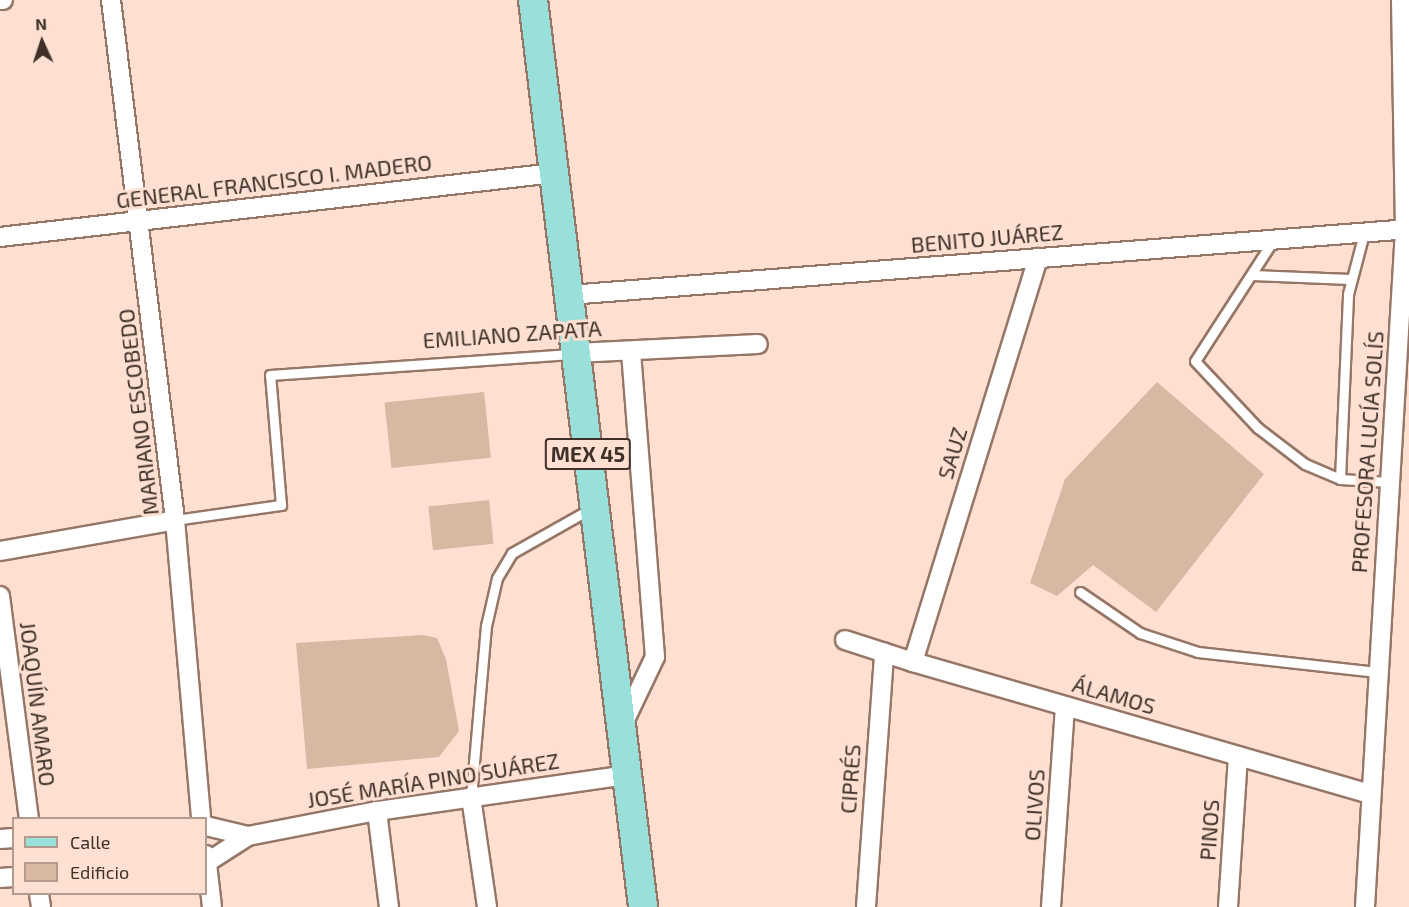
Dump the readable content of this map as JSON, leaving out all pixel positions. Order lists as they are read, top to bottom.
{
  "streets": {
    "main road": ["MEX 45"],
    "street": [
      "GENERAL FRANCISCO I. MADERO",
      "BENITO JUÁREZ",
      "EMILIANO ZAPATA",
      "MARIANO ESCOBEDO",
      "PROFESORA LUCÍA SOLÍS",
      "SAUZ",
      "ÁLAMOS",
      "JOAQUÍN AMARO",
      "CIPRÉS",
      "JOSÉ MARÍA PINO SUÁREZ",
      "OLIVOS",
      "PINOS"
    ]
  },
  "crossings": [
    ["GENERAL FRANCISCO I. MADERO", "MARIANO ESCOBEDO"],
    ["GENERAL FRANCISCO I. MADERO", "MEX 45"],
    ["BENITO JUÁREZ", "PROFESORA LUCÍA SOLÍS"],
    ["BENITO JUÁREZ", "SAUZ"],
    ["BENITO JUÁREZ", "MEX 45"],
    ["EMILIANO ZAPATA", "MARIANO ESCOBEDO"],
    ["EMILIANO ZAPATA", "MEX 45"],
    ["PROFESORA LUCÍA SOLÍS", "ÁLAMOS"],
    ["SAUZ", "ÁLAMOS"],
    ["MEX 45", "JOSÉ MARÍA PINO SUÁREZ"],
    ["ÁLAMOS", "CIPRÉS"],
    ["ÁLAMOS", "OLIVOS"],
    ["ÁLAMOS", "PINOS"]
  ],
  "legend": ["Calle", "Edificio"],
  "north": "top"
}
